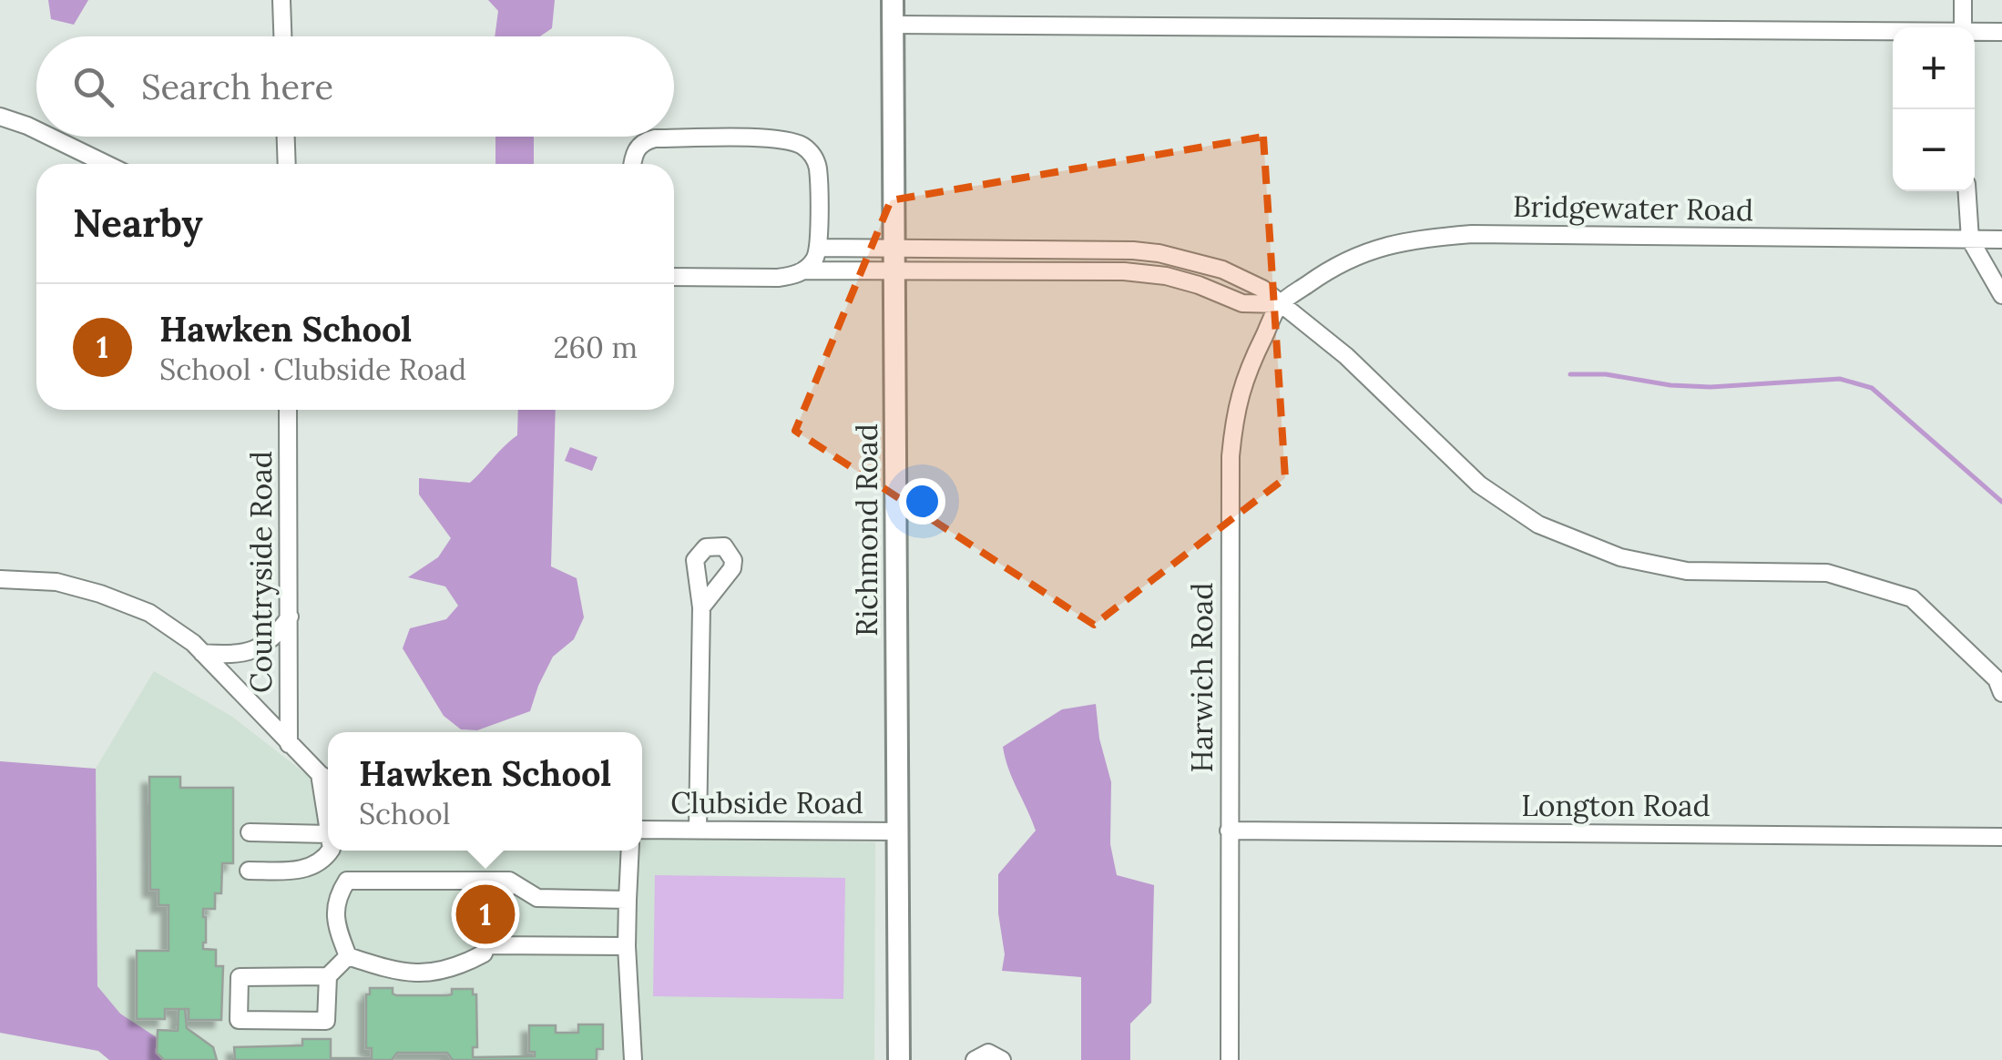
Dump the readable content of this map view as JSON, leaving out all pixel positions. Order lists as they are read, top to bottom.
{
  "streets": {
    "main road": ["Richmond Road"],
    "street": [
      "Bridgewater Road",
      "Countryside Road",
      "Harwich Road",
      "Clubside Road",
      "Longton Road"
    ]
  },
  "crossings": [
    ["Bridgewater Road", "Harwich Road"],
    ["Richmond Road", "Clubside Road"],
    ["Harwich Road", "Longton Road"]
  ],
  "page": {
    "map_buttons": ["+", "−"],
    "search": "Search here",
    "heading": "Nearby",
    "list": [
      {
        "mark": "1",
        "name": "Hawken School",
        "note": "School · Clubside Road",
        "value": "260 m"
      }
    ],
    "popup": ["Hawken School", "School"],
    "pins": "1"
  }
}
